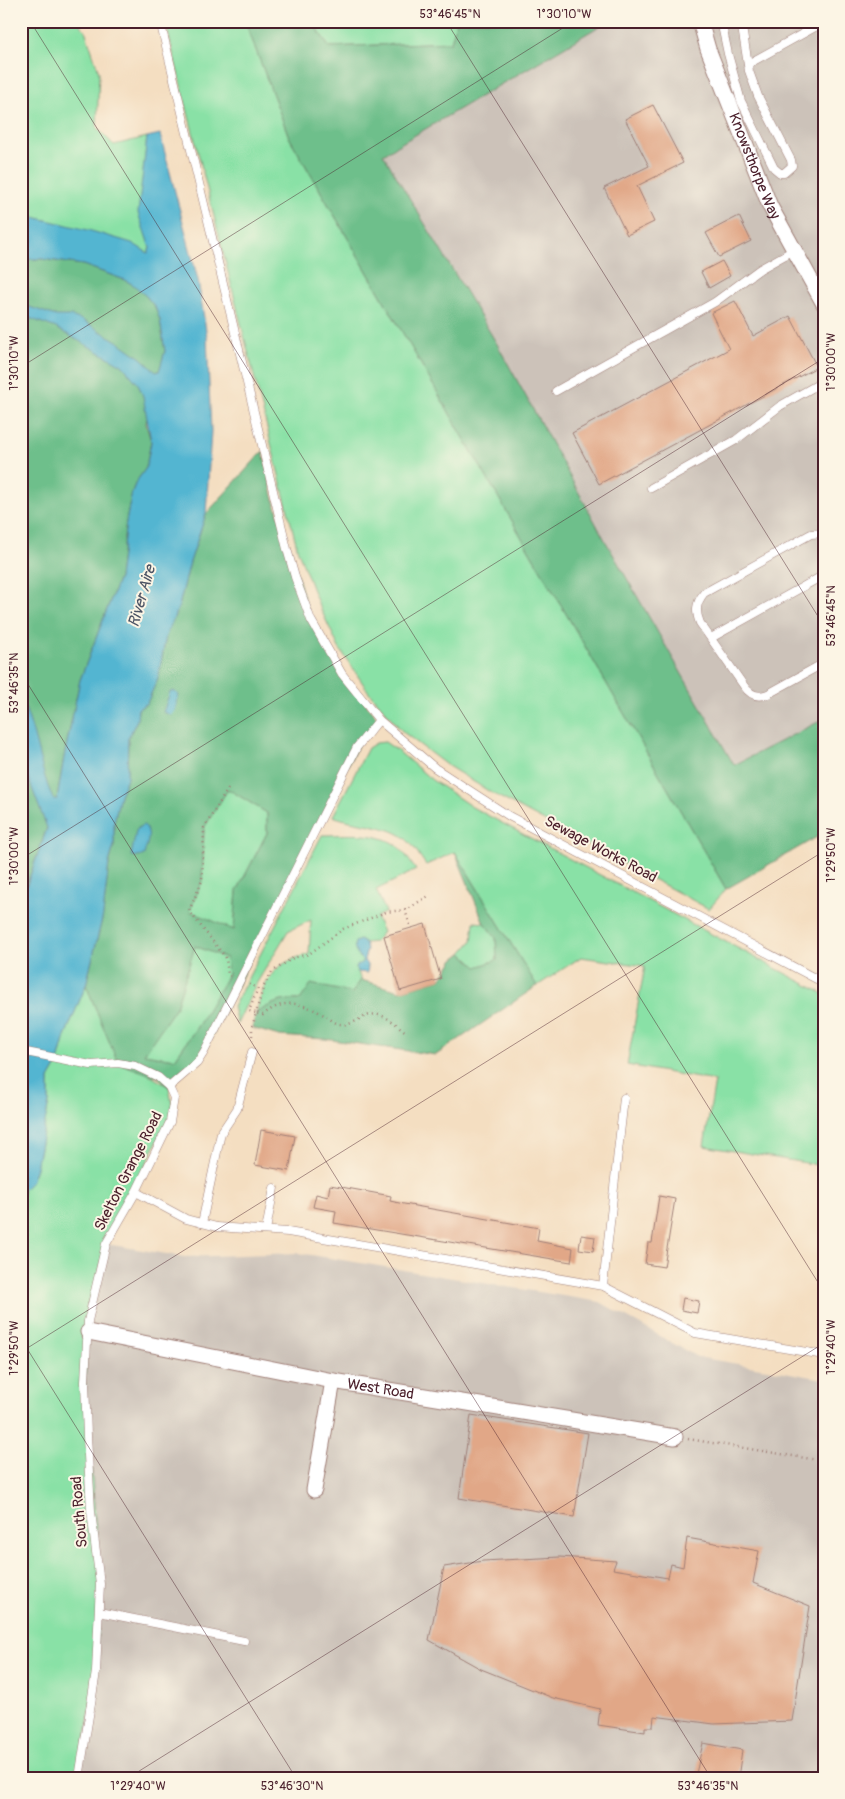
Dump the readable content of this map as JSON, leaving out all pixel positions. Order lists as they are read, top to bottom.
{
  "streets": {
    "street": ["Knowsthorpe Way", "West Road"],
    "lane": ["Sewage Works Road", "Skelton Grange Road", "South Road"]
  },
  "crossings": [
    ["Skelton Grange Road", "South Road"],
    ["West Road", "South Road"]
  ],
  "water": ["River Aire"],
  "coordinates": [
    "53°46'45\"N",
    "1°30'10\"W",
    "1°30'00\"W",
    "53°46'35\"N",
    "1°29'50\"W",
    "1°29'40\"W",
    "53°46'30\"N"
  ]
}
